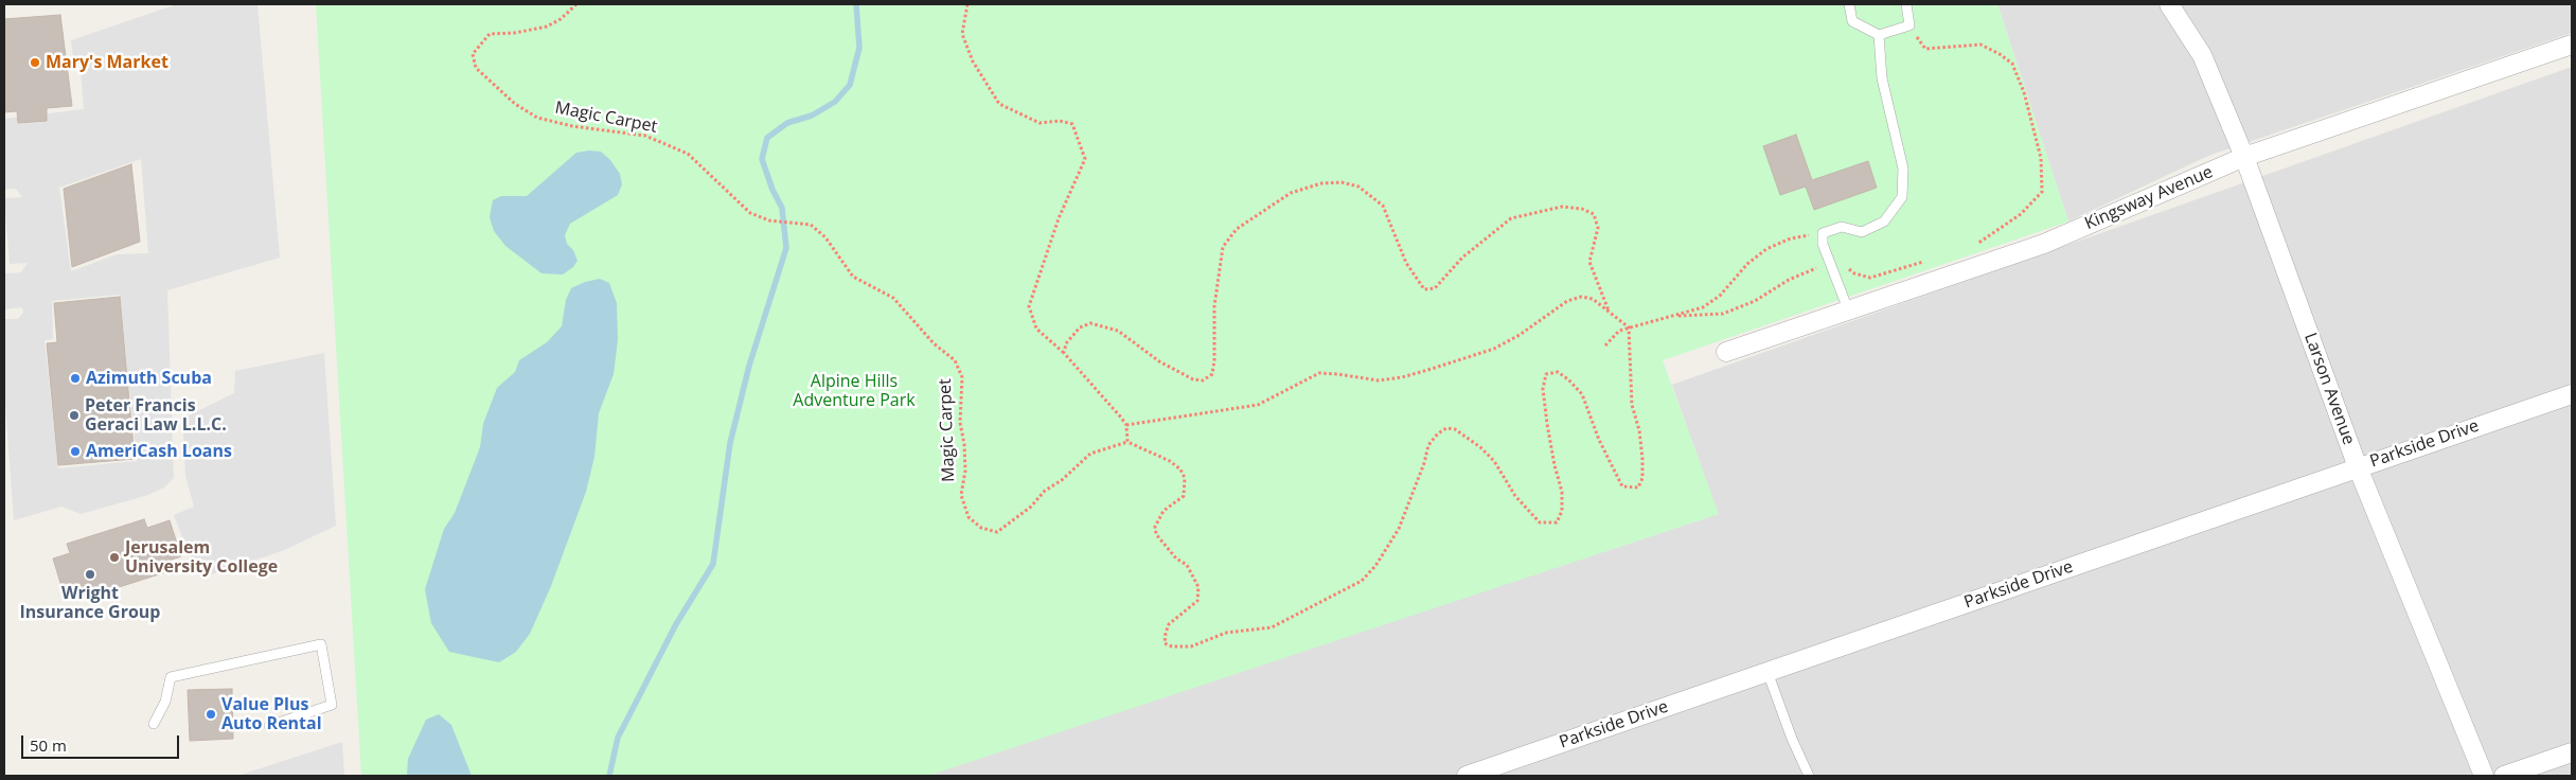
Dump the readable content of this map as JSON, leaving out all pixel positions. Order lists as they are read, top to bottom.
{
  "streets": {
    "street": ["Kingsway Avenue", "Larson Avenue", "Parkside Drive"],
    "path": ["Magic Carpet"]
  },
  "crossings": [
    ["Kingsway Avenue", "Larson Avenue"],
    ["Larson Avenue", "Parkside Drive"]
  ],
  "parks": ["Alpine Hills Adventure Park"],
  "places": [
    "Mary's Market",
    "Azimuth Scuba",
    "Peter Francis Geraci Law L.L.C.",
    "AmeriCash Loans",
    "Jerusalem University College",
    "Wright Insurance Group",
    "Value Plus Auto Rental"
  ],
  "scale_bar": "50 m"
}
